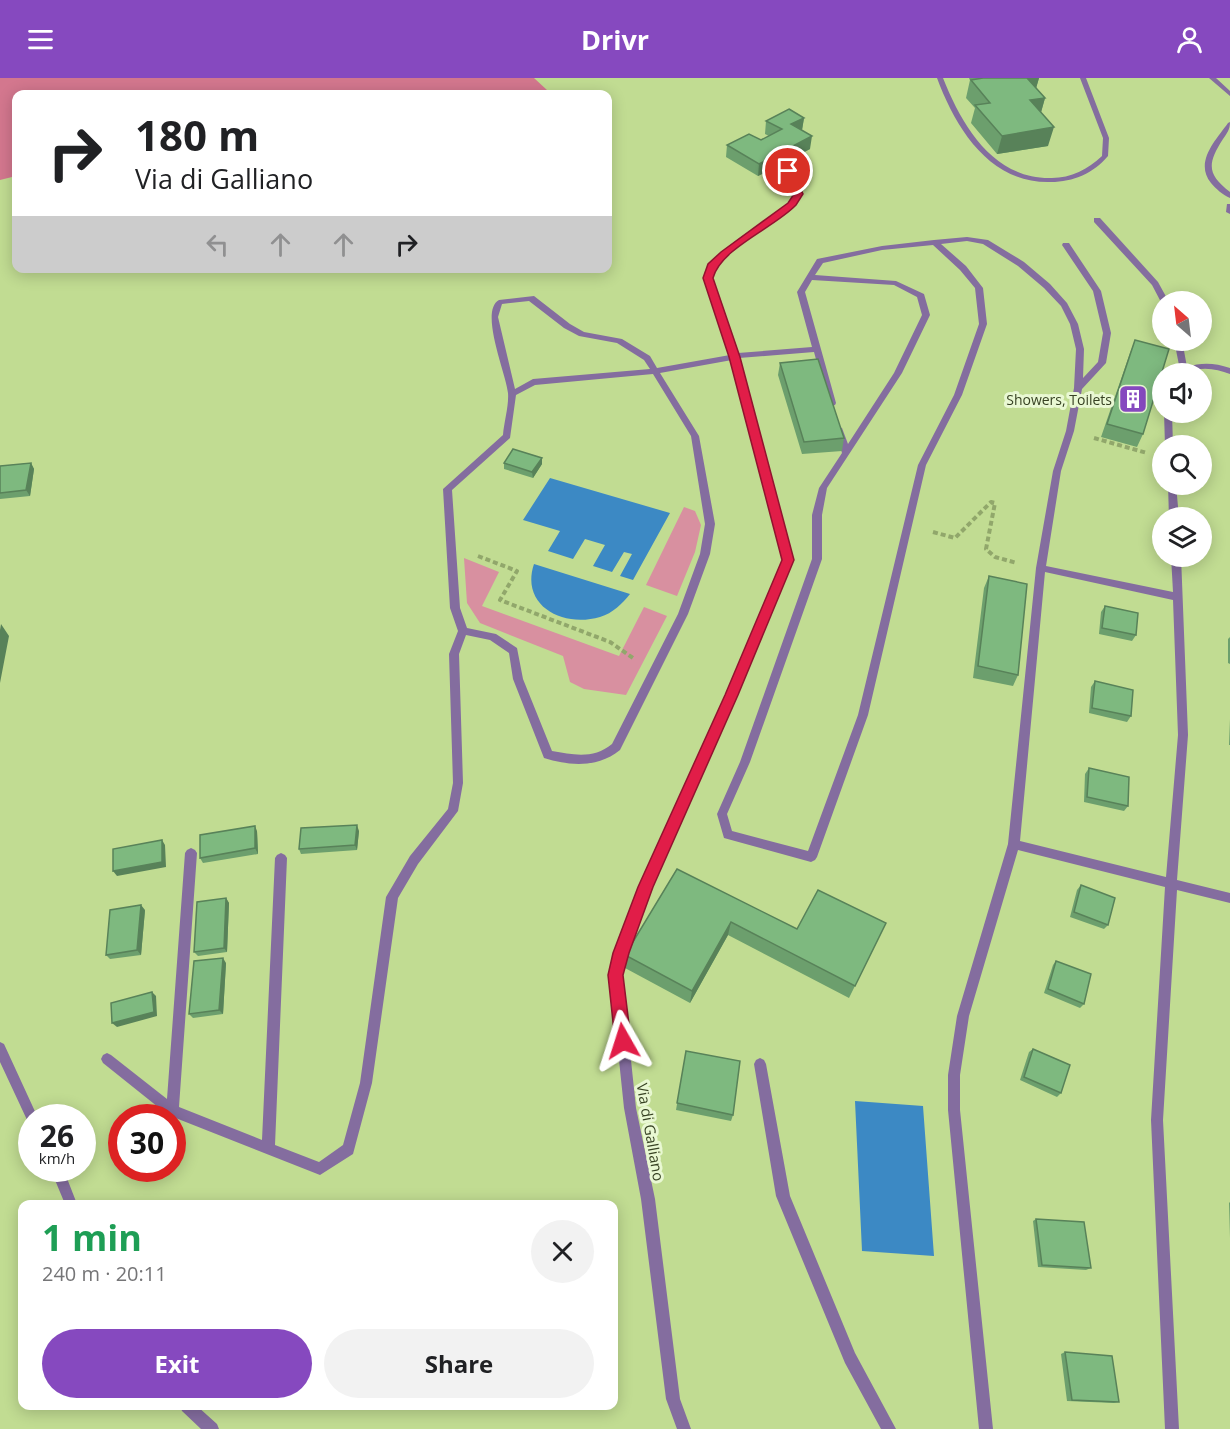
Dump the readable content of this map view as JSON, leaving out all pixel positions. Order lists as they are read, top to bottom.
{
  "streets": {
    "street": ["Via di Galliano"]
  },
  "places": {
    "building": ["Showers, Toilets"]
  },
  "north": "top left",
  "page": {
    "header": "Drivr",
    "turn": ["180 m", "Via di Galliano"],
    "speed": "26 km/h",
    "limit": "30",
    "heading": ["1 min", "240 m · 20:11"],
    "buttons": ["Exit", "Share"]
  }
}
